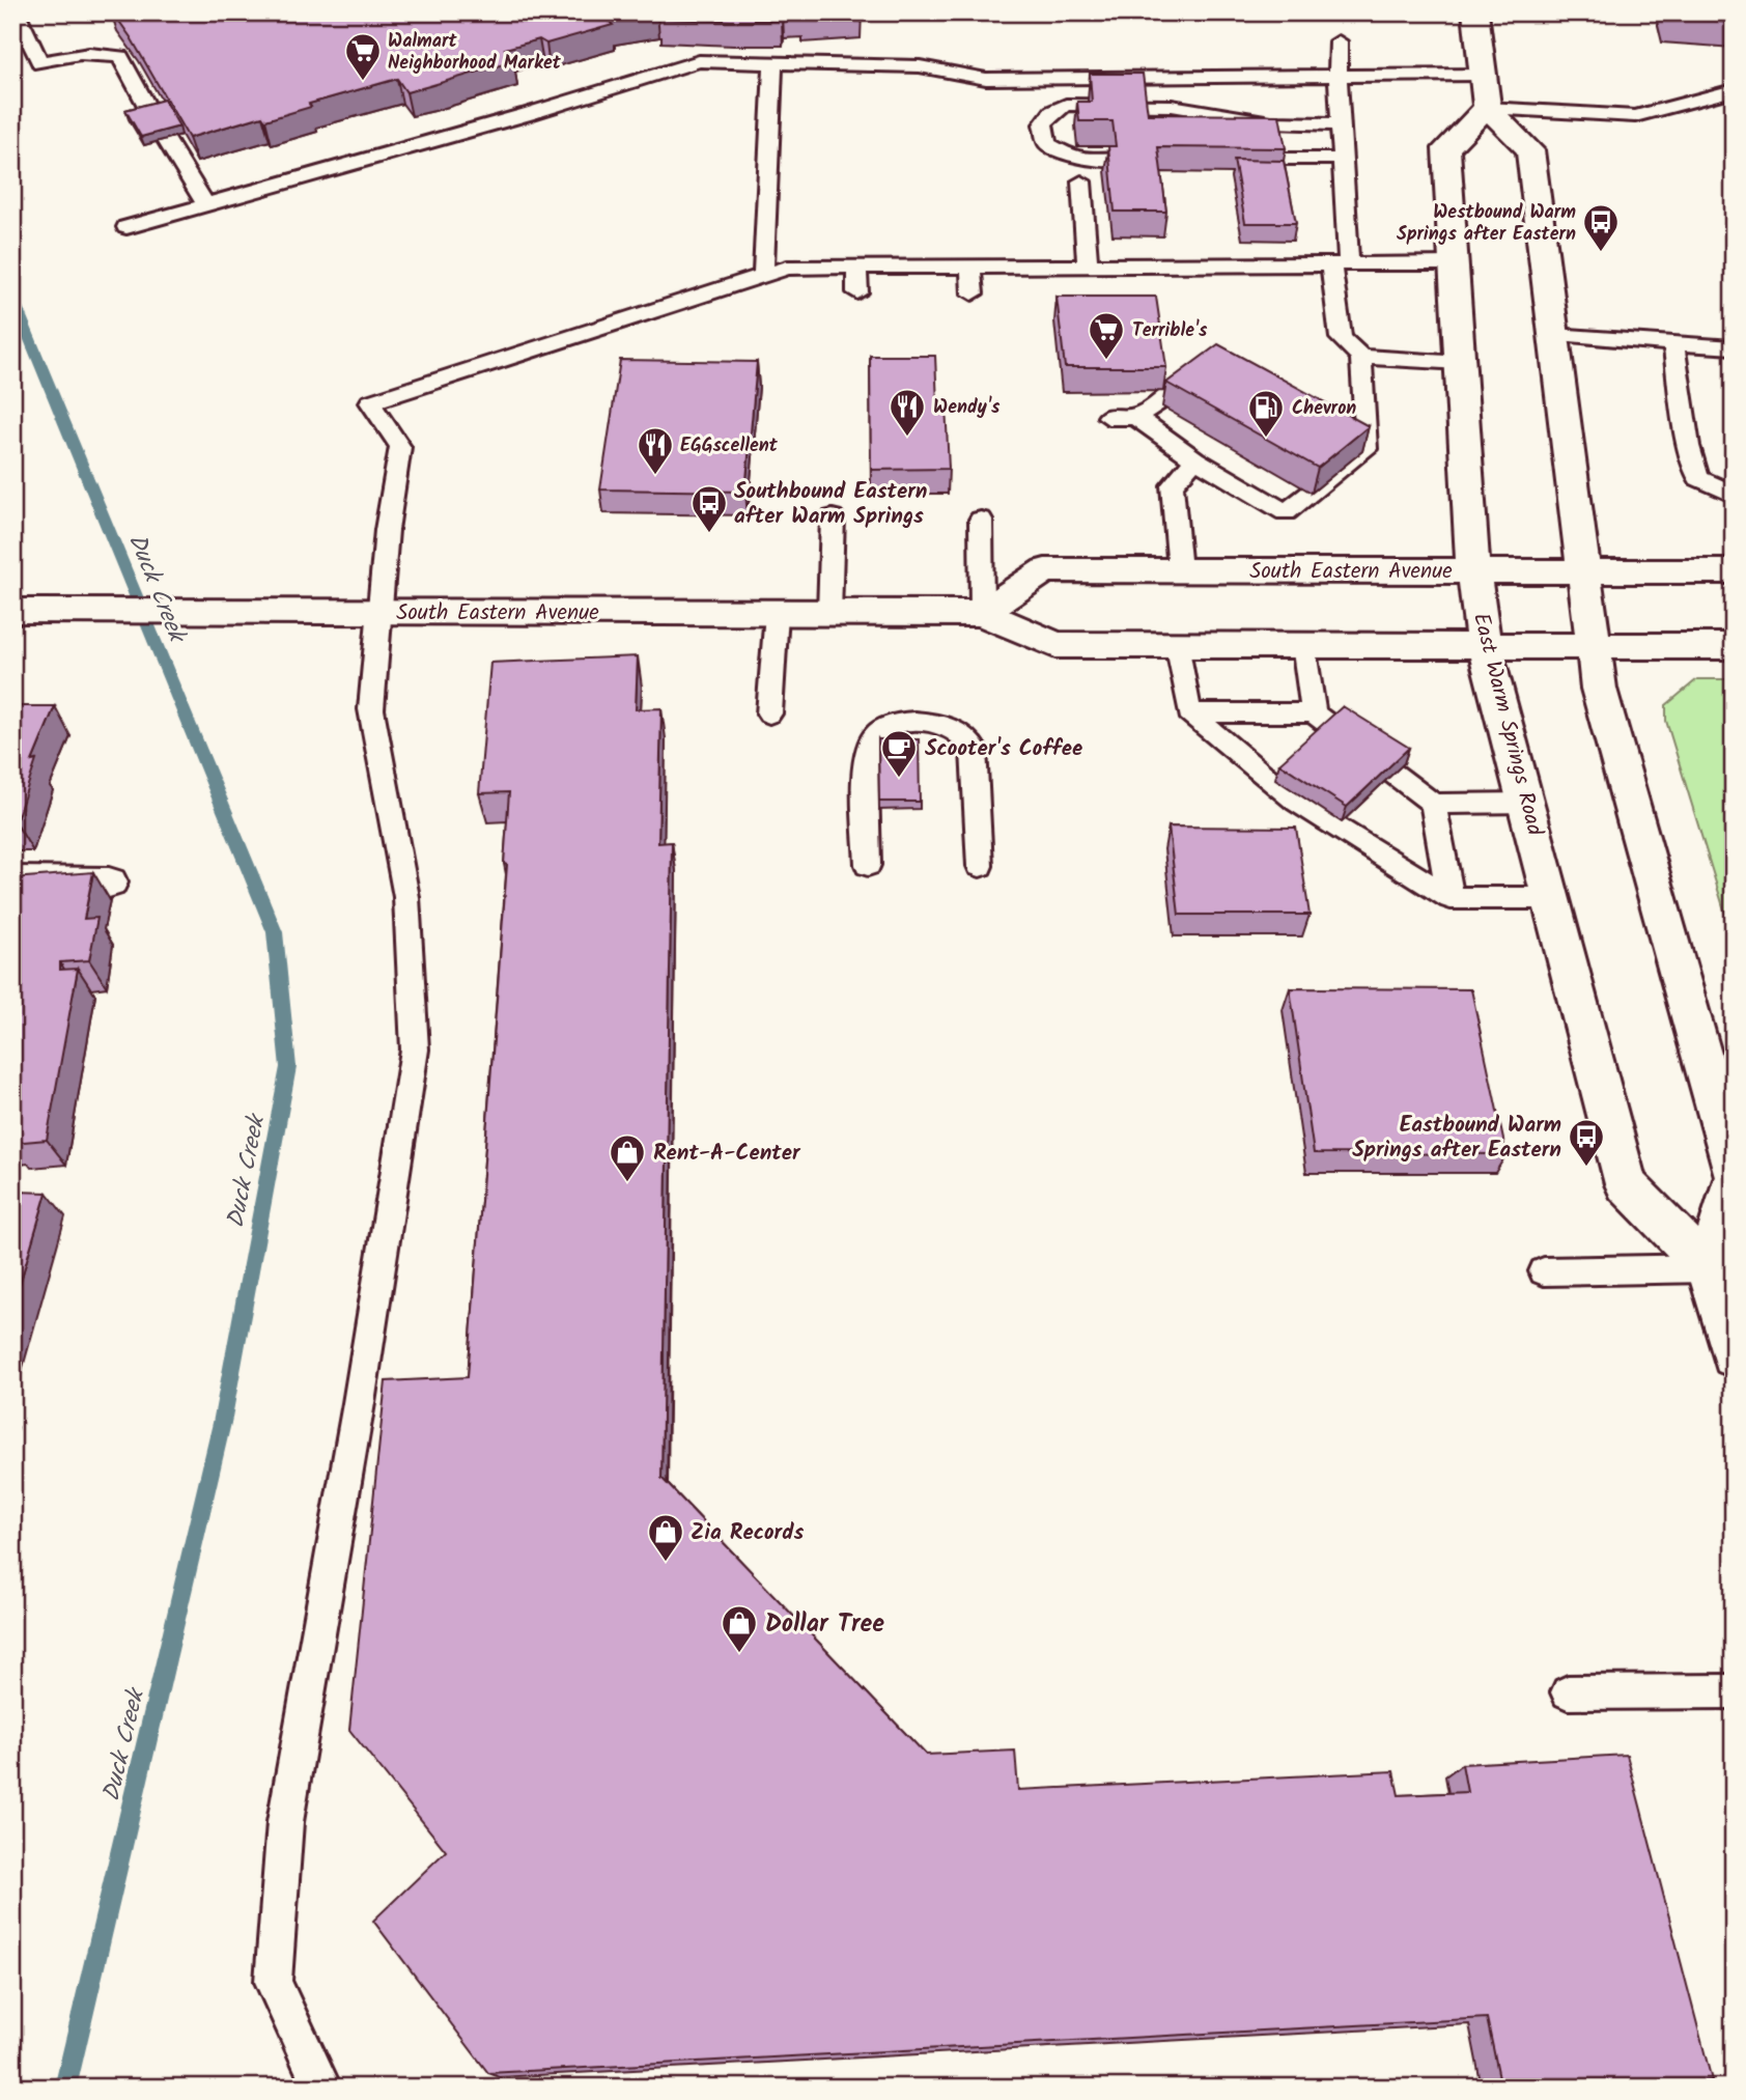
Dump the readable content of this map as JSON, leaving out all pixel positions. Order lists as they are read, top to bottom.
{
  "streets": {
    "main road": ["South Eastern Avenue", "East Warm Springs Road"]
  },
  "crossings": [
    ["South Eastern Avenue", "East Warm Springs Road"]
  ],
  "water": ["Duck Creek"],
  "places": {
    "supermarket": ["Walmart Neighborhood Market", "Terrible's"],
    "bus stop": ["Westbound Warm Springs after Eastern", "Southbound Eastern after Warm Springs", "Eastbound Warm Springs after Eastern"],
    "restaurant": ["Wendy's", "EGGscellent"],
    "fuel station": ["Chevron"],
    "cafe": ["Scooter's Coffee"],
    "shop": ["Rent-A-Center", "Zia Records", "Dollar Tree"]
  }
}
